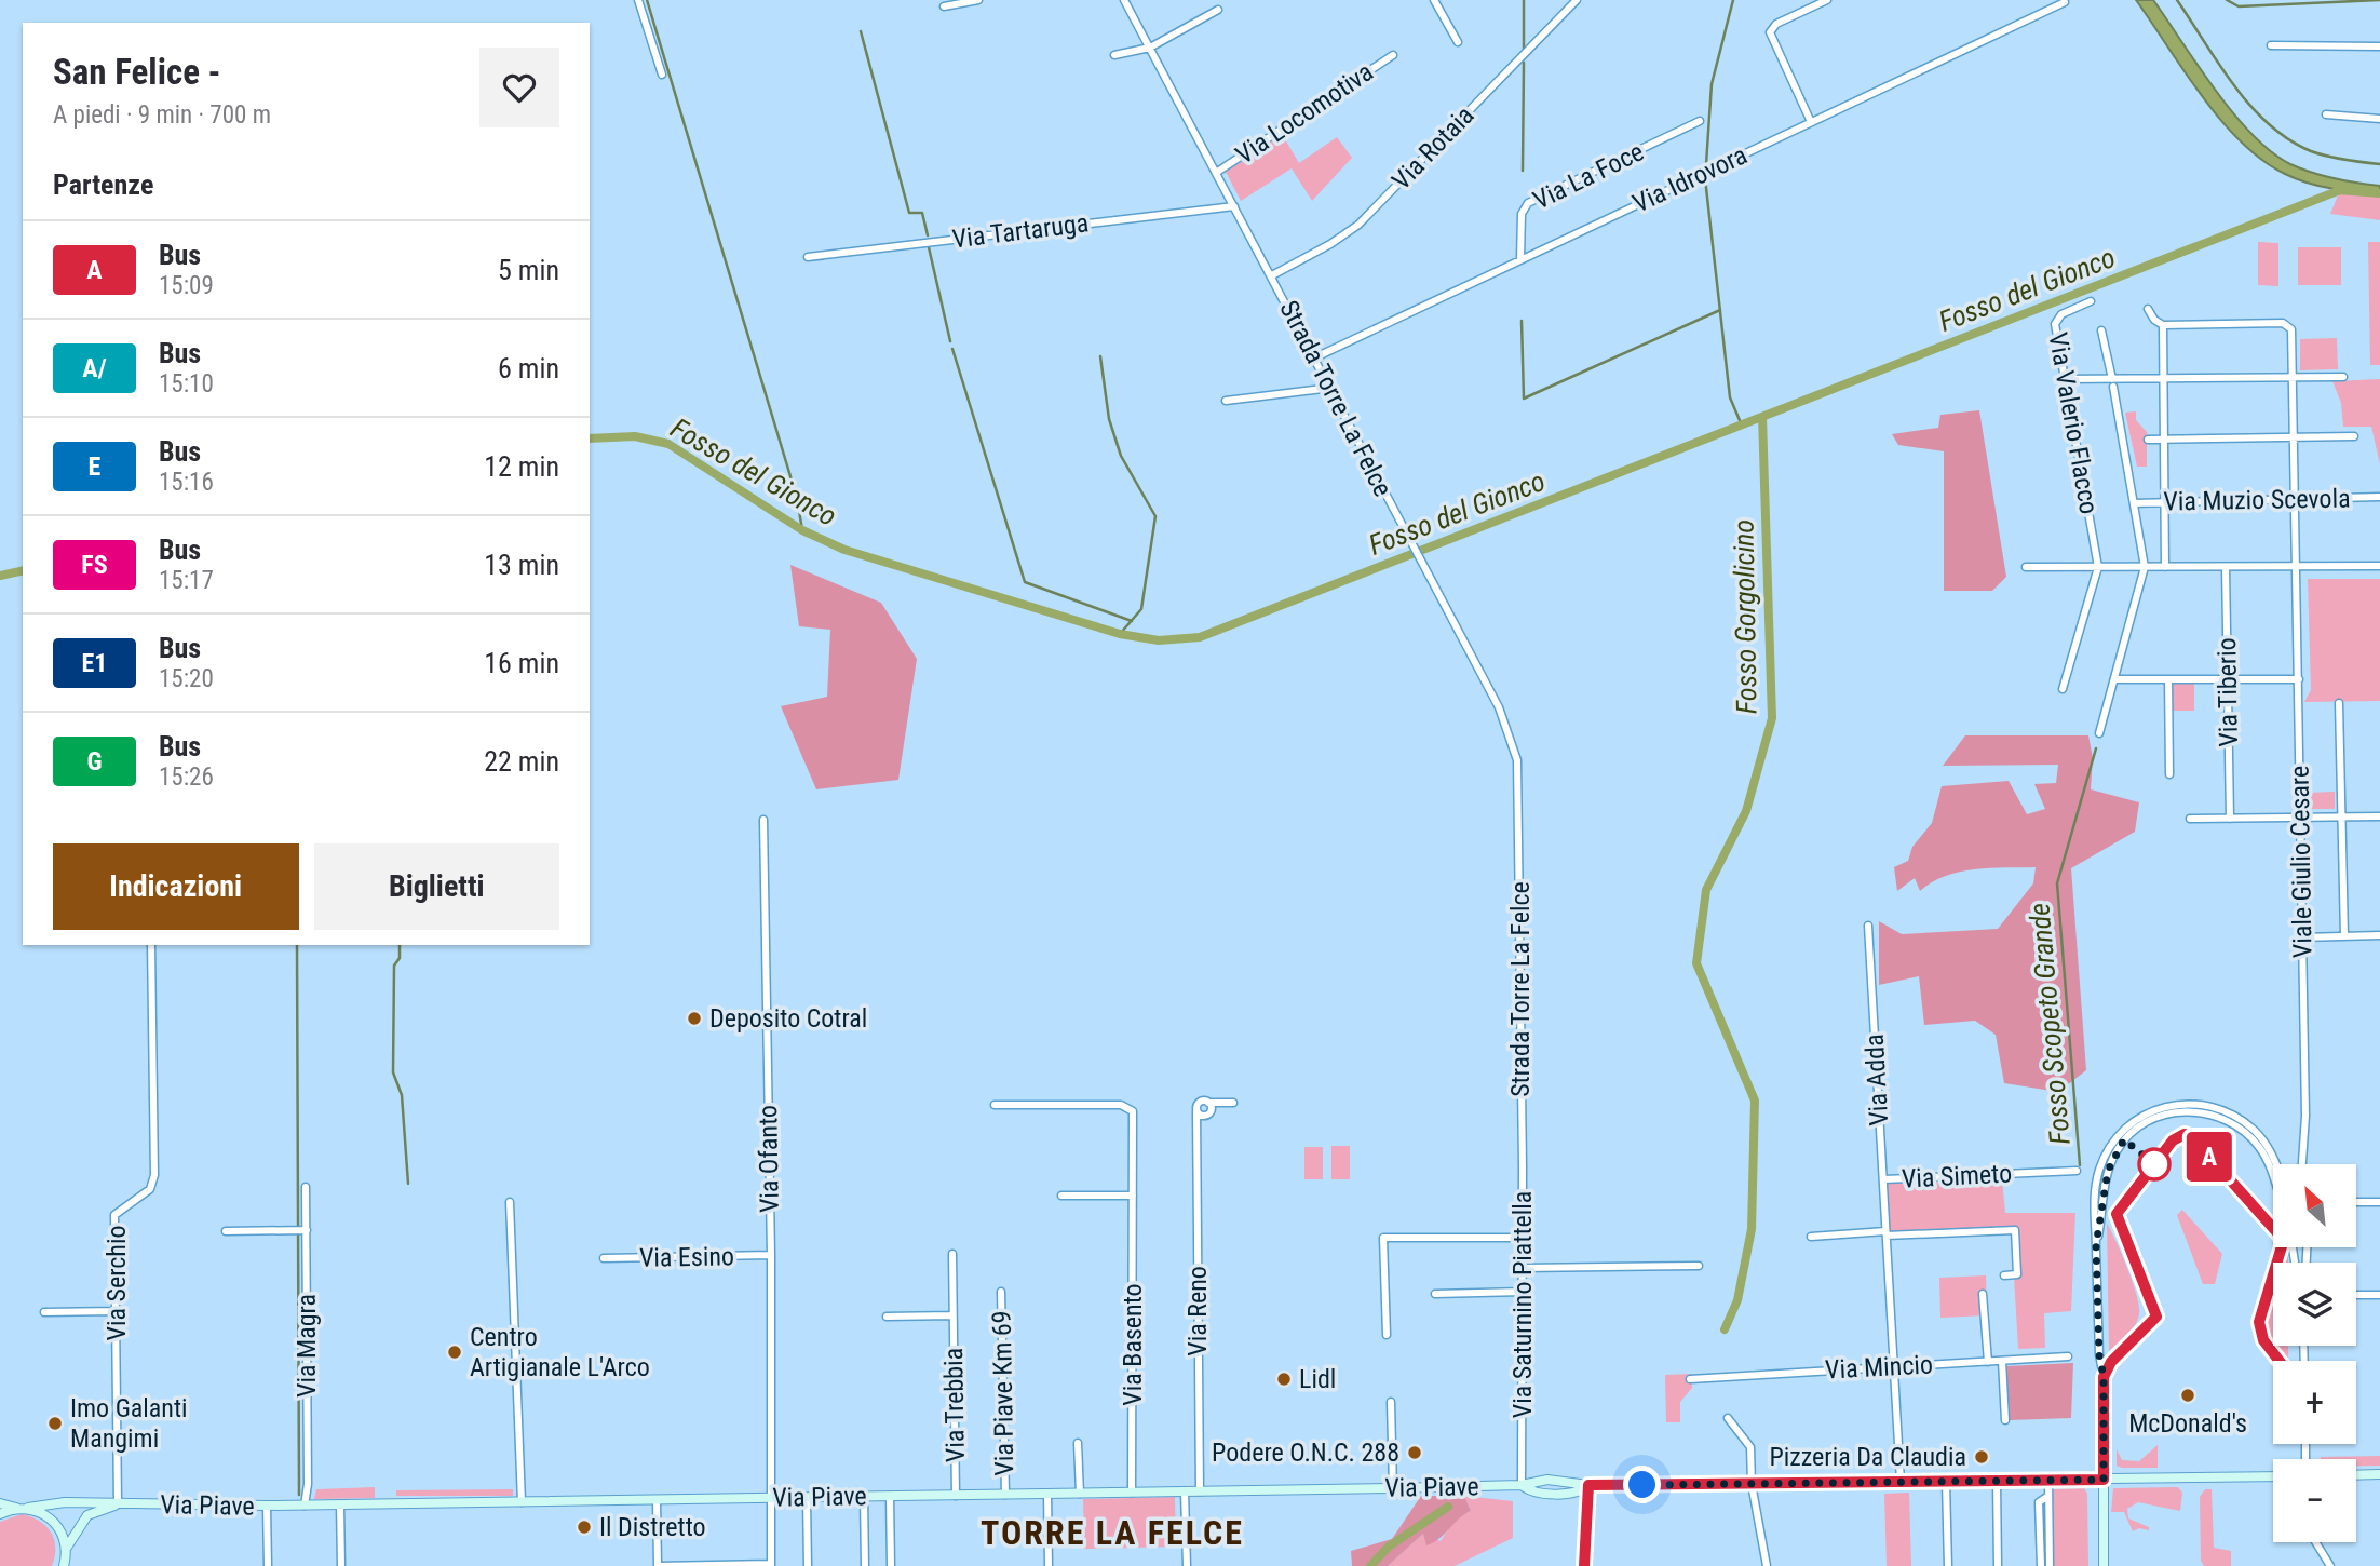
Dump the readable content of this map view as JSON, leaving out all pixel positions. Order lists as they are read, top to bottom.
{
  "streets": {
    "main road": ["Via Piave"],
    "street": [
      "Via Locomotiva",
      "Via Rotaia",
      "Via La Foce",
      "Via Idrovora",
      "Via Tartaruga",
      "Strada Torre La Felce",
      "Via Valerio Flacco",
      "Via Muzio Scevola",
      "Via Tiberio",
      "Viale Giulio Cesare",
      "Via Adda",
      "Via Ofanto",
      "Via Simeto",
      "Via Esino",
      "Via Serchio",
      "Via Saturnino Piattella",
      "Via Reno",
      "Via Basento",
      "Via Magra",
      "Via Mincio",
      "Via Piave Km 69",
      "Via Trebbia"
    ]
  },
  "crossings": [
    ["Via Locomotiva", "Strada Torre La Felce"],
    ["Via Rotaia", "Strada Torre La Felce"],
    ["Via La Foce", "Via Idrovora"],
    ["Via Idrovora", "Strada Torre La Felce"],
    ["Via Tartaruga", "Strada Torre La Felce"],
    ["Strada Torre La Felce", "Via Saturnino Piattella"],
    ["Via Muzio Scevola", "Viale Giulio Cesare"],
    ["Via Adda", "Via Simeto"],
    ["Via Adda", "Via Mincio"],
    ["Via Adda", "Via Piave"],
    ["Via Ofanto", "Via Esino"],
    ["Via Ofanto", "Via Piave"],
    ["Via Serchio", "Via Piave"],
    ["Via Saturnino Piattella", "Via Piave"],
    ["Via Reno", "Via Piave"],
    ["Via Basento", "Via Piave"],
    ["Via Magra", "Via Piave"],
    ["Via Piave Km 69", "Via Piave"],
    ["Via Trebbia", "Via Piave"]
  ],
  "districts": ["TORRE LA FELCE"],
  "water": ["Fosso del Gionco", "Fosso Gorgolicino", "Fosso Scopeto Grande"],
  "places": [
    "Deposito Cotral",
    "Centro Artigianale L'Arco",
    "Lidl",
    "McDonald's",
    "Imo Galanti Mangimi",
    "Podere O.N.C. 288",
    "Pizzeria Da Claudia",
    "Il Distretto"
  ],
  "lines": ["bus line A"],
  "north": "top left",
  "page": {
    "on_map": "A",
    "heading": [
      ["San Felice -", "A piedi · 9 min · 700 m"],
      "Partenze"
    ],
    "list": [
      {
        "mark": "A",
        "name": "Bus",
        "note": "15:09",
        "value": "5 min"
      },
      {
        "mark": "A/",
        "name": "Bus",
        "note": "15:10",
        "value": "6 min"
      },
      {
        "mark": "E",
        "name": "Bus",
        "note": "15:16",
        "value": "12 min"
      },
      {
        "mark": "FS",
        "name": "Bus",
        "note": "15:17",
        "value": "13 min"
      },
      {
        "mark": "E1",
        "name": "Bus",
        "note": "15:20",
        "value": "16 min"
      },
      {
        "mark": "G",
        "name": "Bus",
        "note": "15:26",
        "value": "22 min"
      }
    ],
    "buttons": ["Indicazioni", "Biglietti"],
    "map_buttons": ["+", "−"]
  }
}
